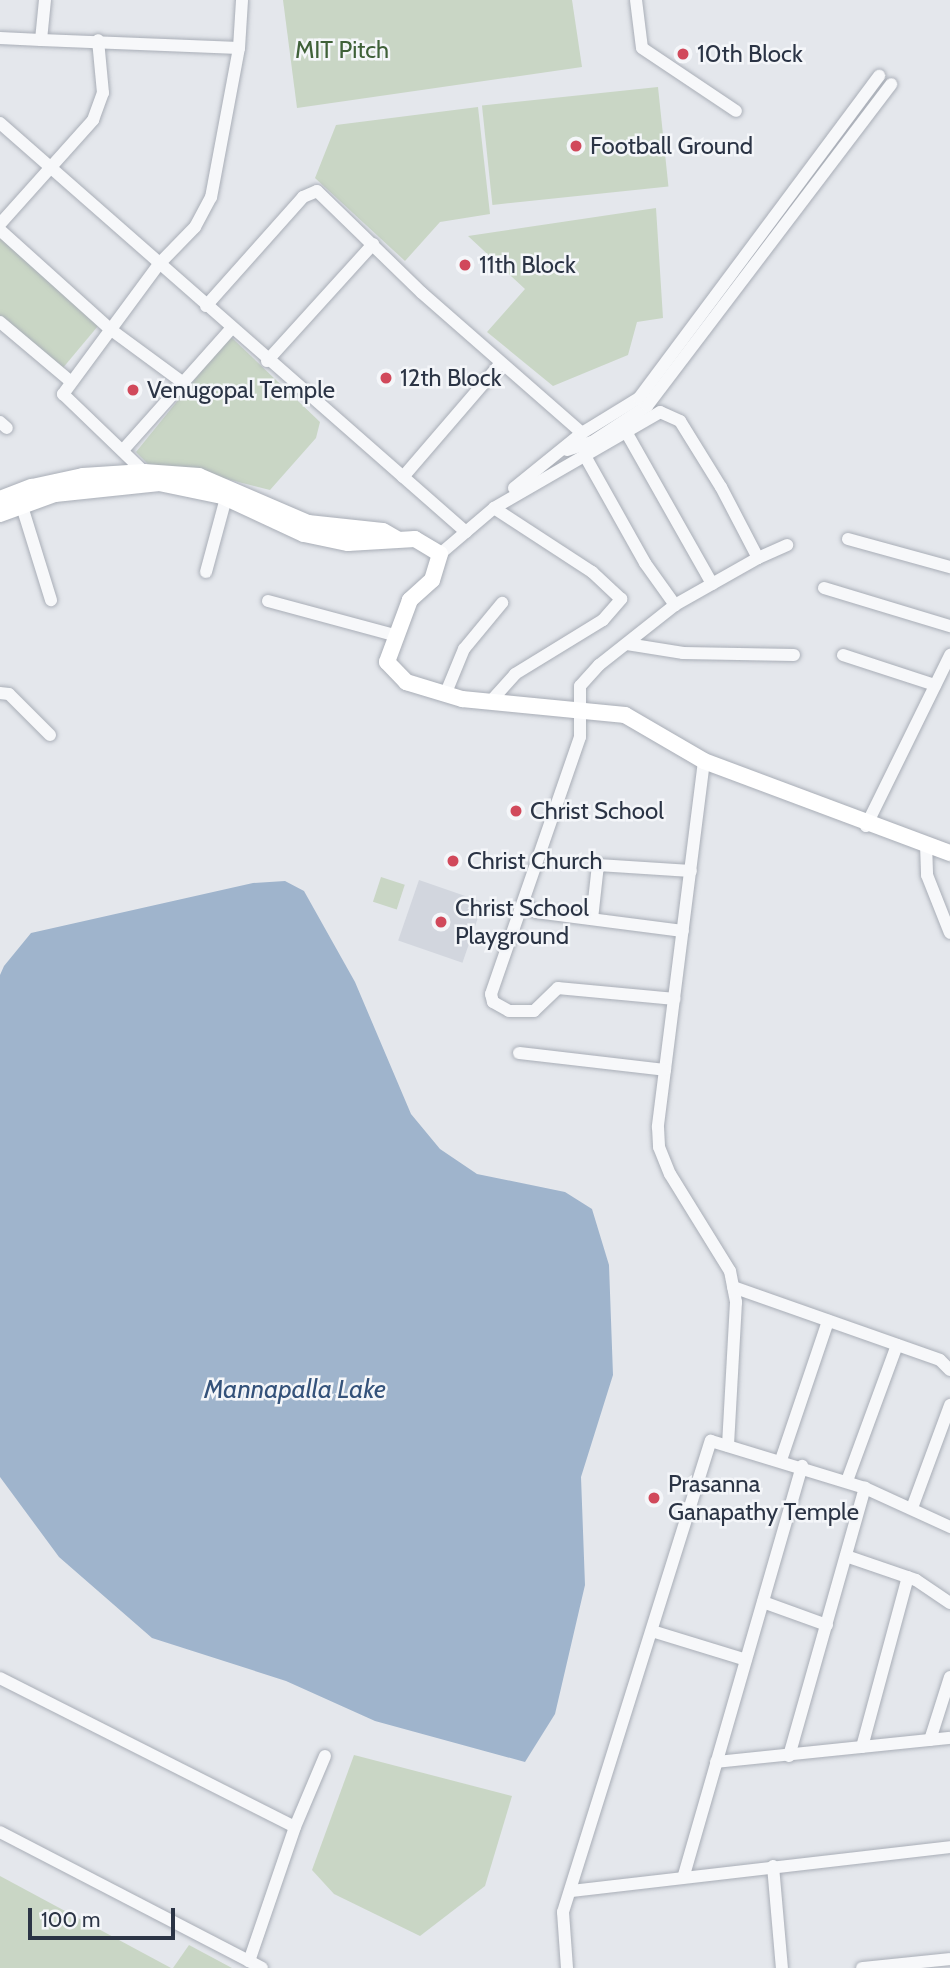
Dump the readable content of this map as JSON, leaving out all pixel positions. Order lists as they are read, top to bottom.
{
  "water": ["Mannapalla Lake"],
  "parks": ["MIT Pitch"],
  "places": [
    "10th Block",
    "Football Ground",
    "11th Block",
    "12th Block",
    "Venugopal Temple",
    "Christ School",
    "Christ Church",
    "Christ School Playground",
    "Prasanna Ganapathy Temple"
  ],
  "scale_bar": "100 m"
}
